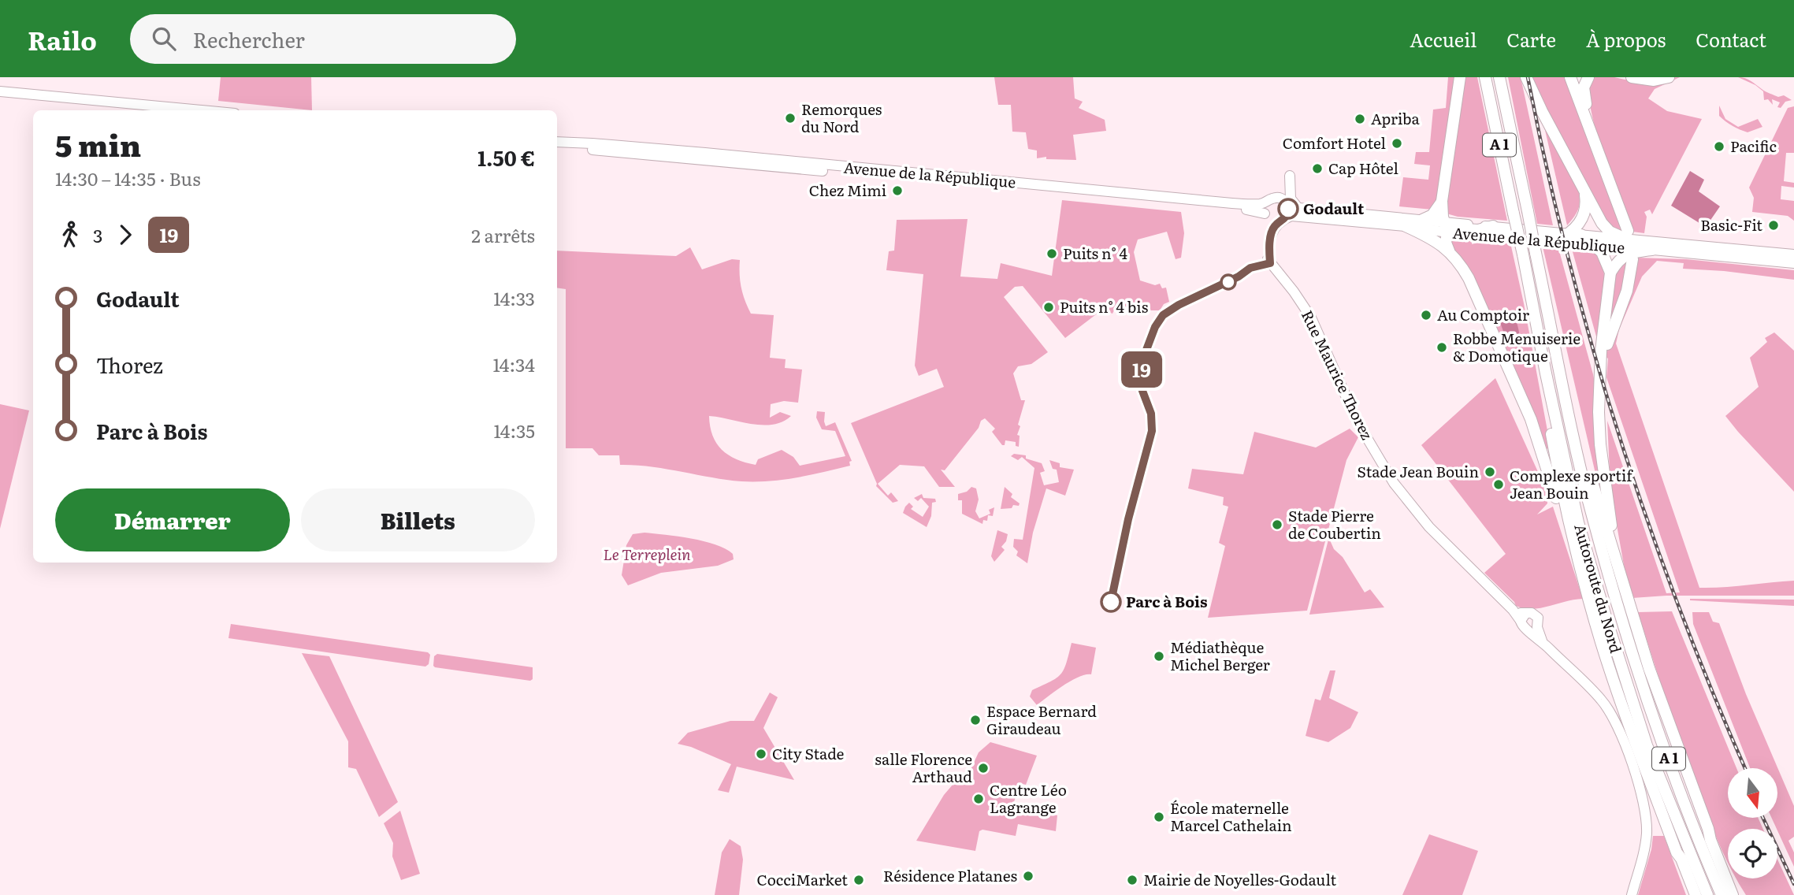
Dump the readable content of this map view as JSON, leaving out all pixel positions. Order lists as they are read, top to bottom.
{
  "streets": {
    "highway": ["A 1", "Autoroute du Nord"],
    "main road": ["Avenue de la République", "Rue Maurice Thorez"]
  },
  "parks": ["Le Terreplein"],
  "places": [
    "Remorques du Nord",
    "Apriba",
    "Comfort Hotel",
    "Pacific",
    "Cap Hôtel",
    "Chez Mimi",
    "Godault",
    "Basic-Fit",
    "Puits n° 4",
    "Puits n° 4 bis",
    "Au Comptoir",
    "Robbe Menuiserie & Domotique",
    "Stade Jean Bouin",
    "Complexe sportif Jean Bouin",
    "Stade Pierre de Coubertin",
    "Parc à Bois",
    "Médiathèque Michel Berger",
    "Espace Bernard Giraudeau",
    "City Stade",
    "salle Florence Arthaud",
    "Centre Léo Lagrange",
    "École maternelle Marcel Cathelain",
    "Résidence Platanes",
    "CocciMarket",
    "Mairie de Noyelles-Godault"
  ],
  "lines": ["bus line 19"],
  "north": "bottom",
  "page": {
    "header": "Railo",
    "search": "Rechercher",
    "nav": [
      "Accueil",
      "Carte",
      "À propos",
      "Contact"
    ],
    "on_map": "19",
    "heading": ["5 min", "14:30 – 14:35 · Bus", "1.50 €"],
    "legs": ["3", "19", "2 arrêts"],
    "list": [
      {
        "name": "Godault",
        "value": "14:33"
      },
      {
        "name": "Thorez",
        "value": "14:34"
      },
      {
        "name": "Parc à Bois",
        "value": "14:35"
      }
    ],
    "buttons": ["Démarrer", "Billets"]
  }
}
